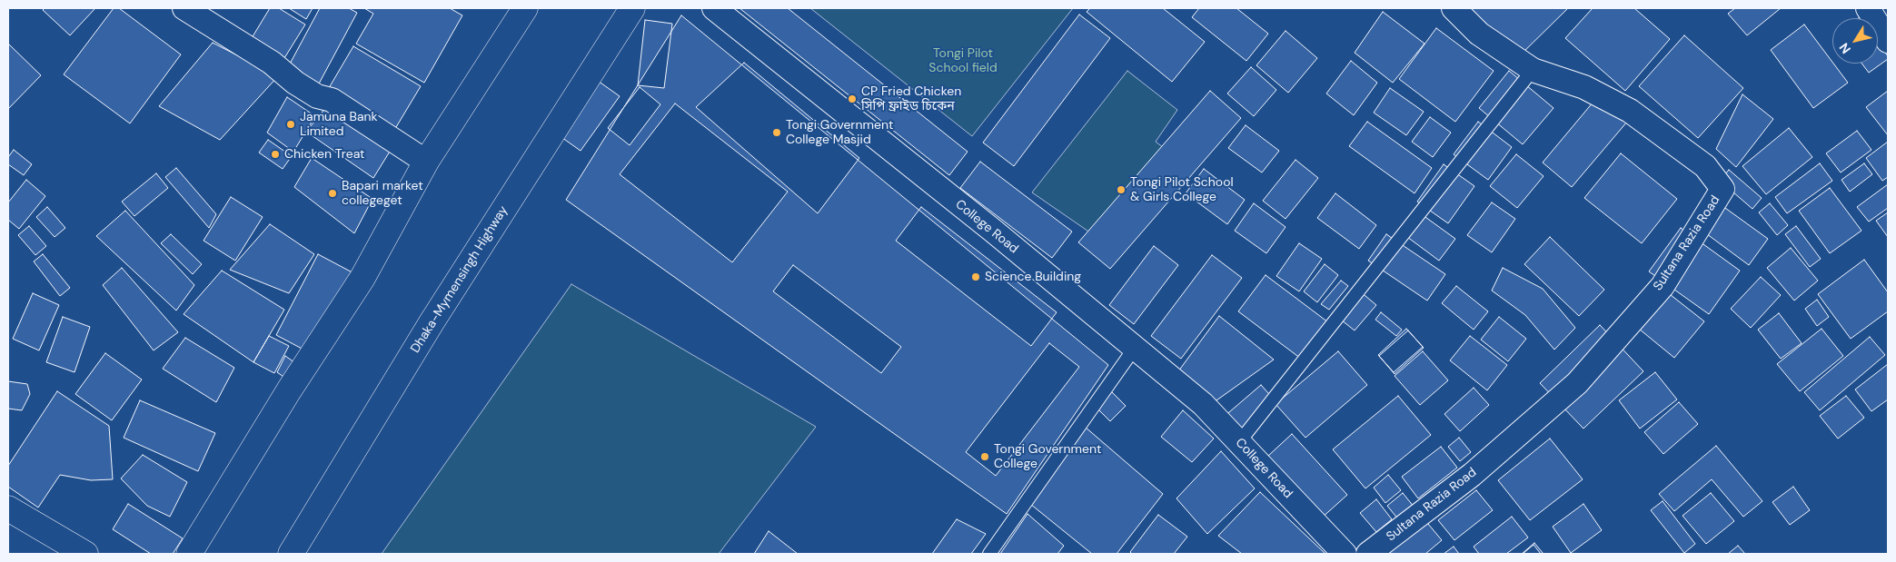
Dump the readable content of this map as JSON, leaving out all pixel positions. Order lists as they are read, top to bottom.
{
  "streets": {
    "main road": ["Dhaka-Mymensingh Highway"],
    "street": ["College Road", "Sultana Razia Road"]
  },
  "parks": ["Tongi Pilot School field"],
  "places": [
    "CP Fried Chicken সিপি ফ্রাইড চিকেন",
    "Jamuna Bank Limited",
    "Tongi Government College Masjid",
    "Chicken Treat",
    "Tongi Pilot School & Girls College",
    "Bapari market collegeget",
    "Science Building",
    "Tongi Government College"
  ],
  "north": "bottom left"
}
